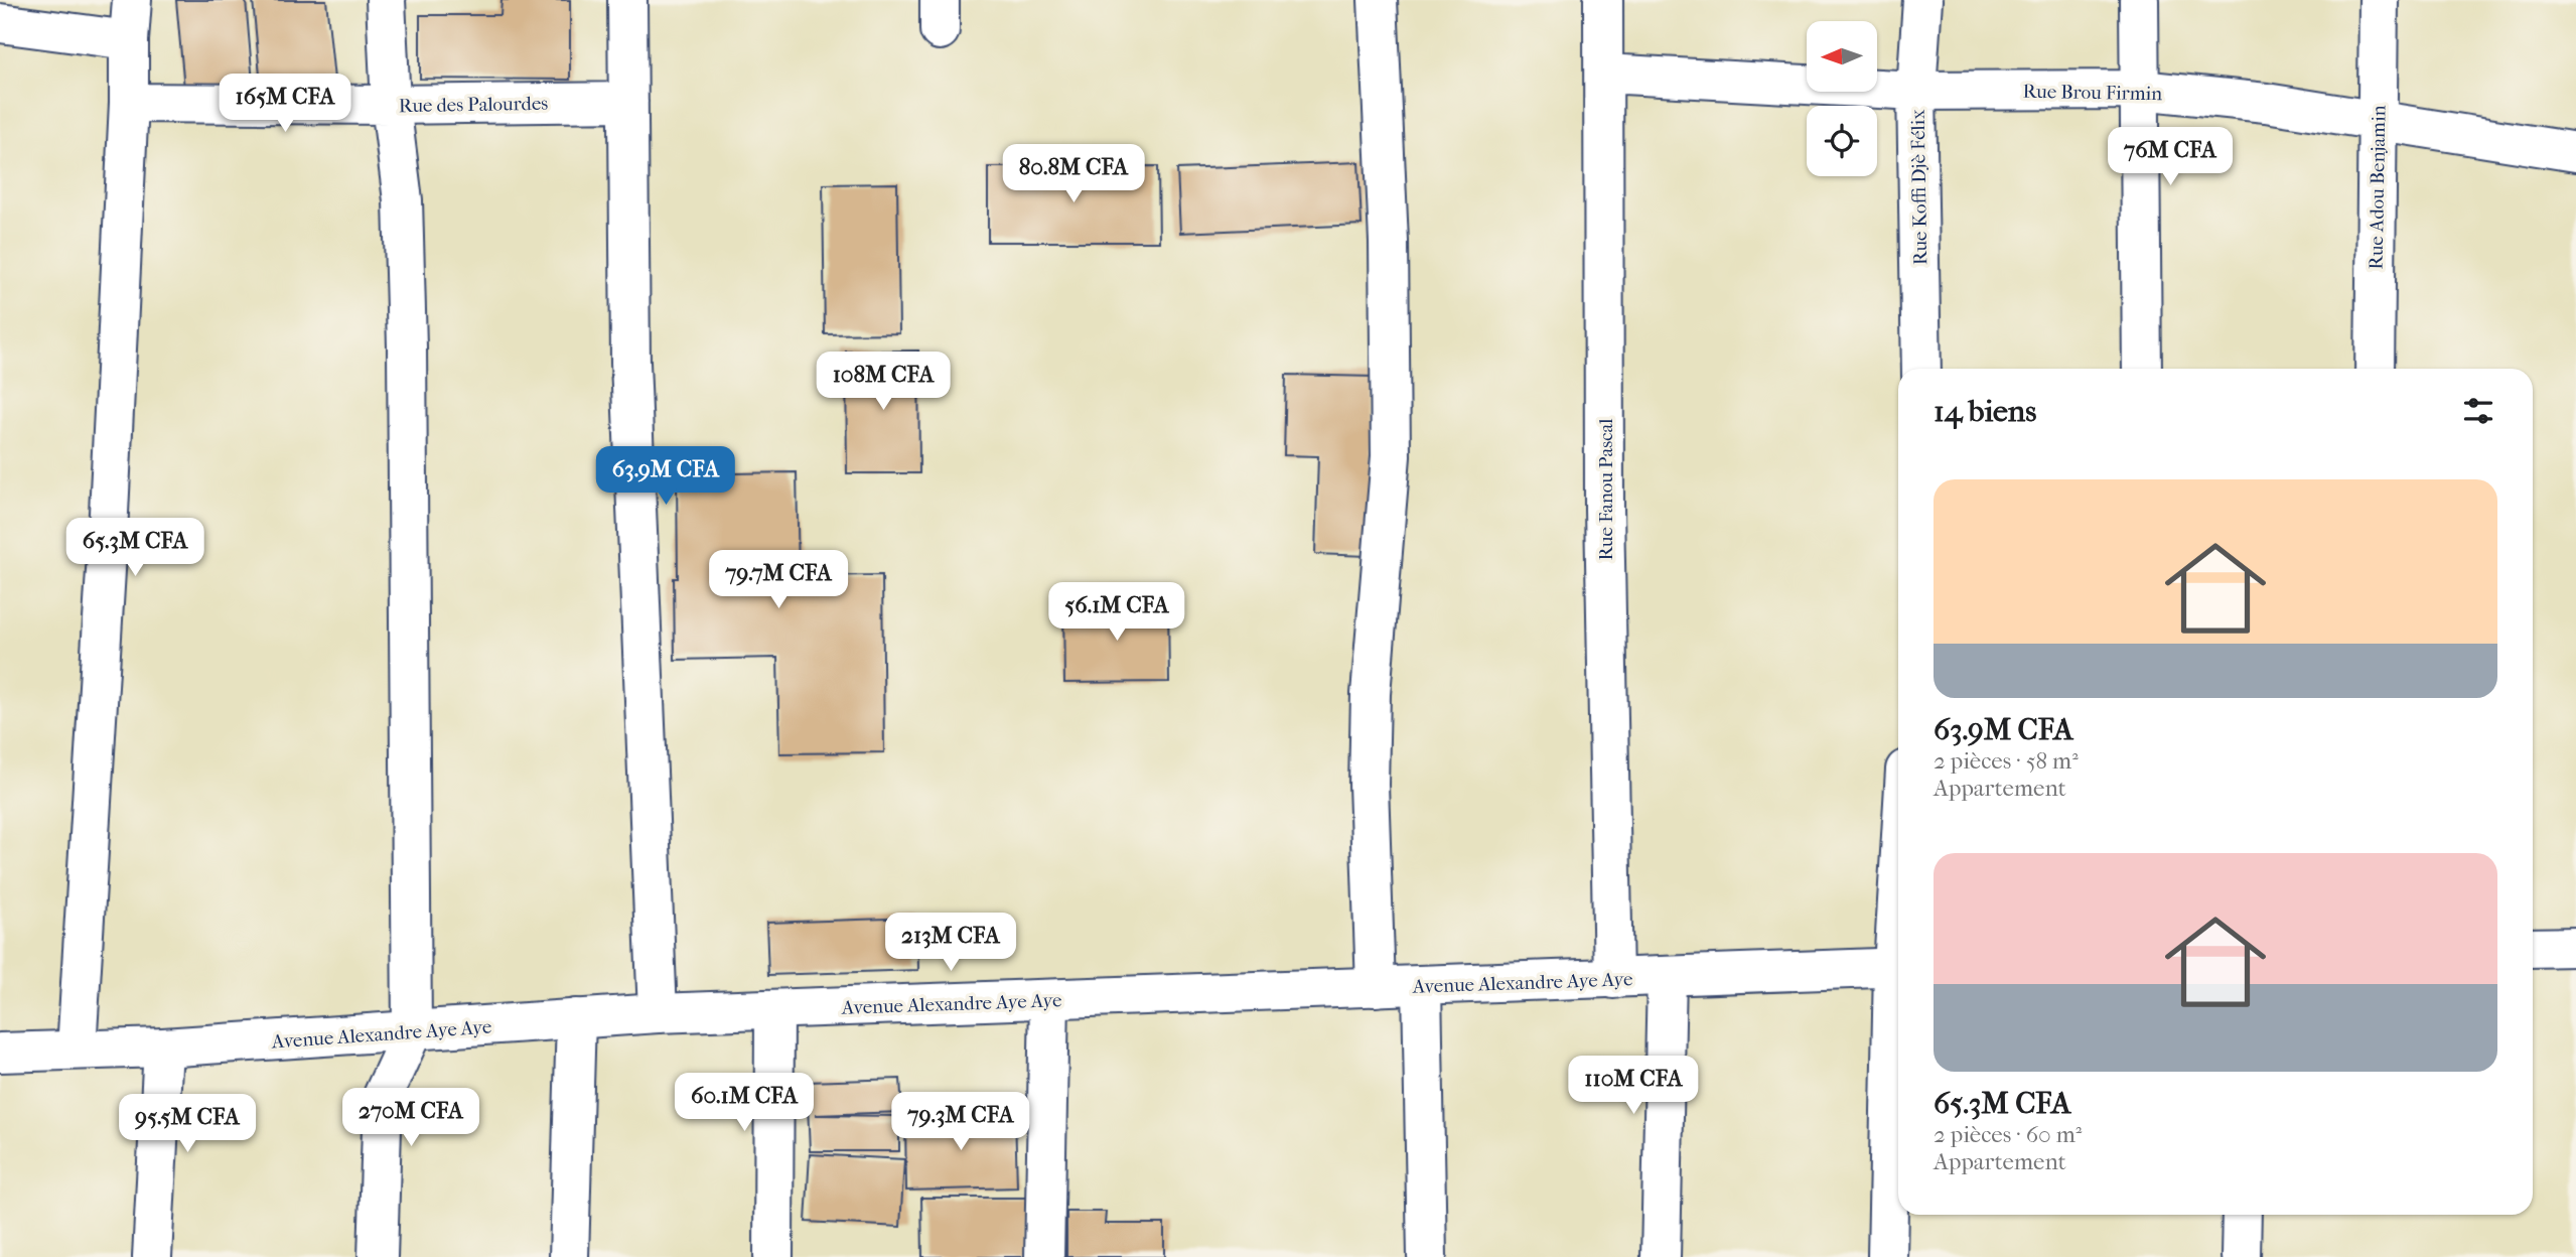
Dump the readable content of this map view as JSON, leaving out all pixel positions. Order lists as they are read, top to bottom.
{
  "streets": {
    "street": [
      "Rue Brou Firmin",
      "Rue des Palourdes",
      "Rue Koffi Djè Félix",
      "Rue Adou Benjamin",
      "Rue Fanou Pascal",
      "Avenue Alexandre Aye Aye"
    ]
  },
  "crossings": [
    ["Rue Brou Firmin", "Rue Koffi Djè Félix"],
    ["Rue Brou Firmin", "Rue Adou Benjamin"],
    ["Rue Brou Firmin", "Rue Fanou Pascal"],
    ["Rue Fanou Pascal", "Avenue Alexandre Aye Aye"]
  ],
  "north": "left",
  "page": {
    "price": [
      "165M CFA",
      "76M CFA",
      "80.8M CFA",
      "108M CFA",
      "63.9M CFA",
      "65.3M CFA",
      "79.7M CFA",
      "56.1M CFA",
      "213M CFA",
      "110M CFA",
      "60.1M CFA",
      "270M CFA",
      "79.3M CFA",
      "95.5M CFA"
    ],
    "heading": "14 biens",
    "list": [
      {
        "name": "63.9M CFA",
        "note": "2 pièces · 58 m² · Appartement"
      },
      {
        "name": "65.3M CFA",
        "note": "2 pièces · 60 m² · Appartement"
      }
    ]
  }
}
